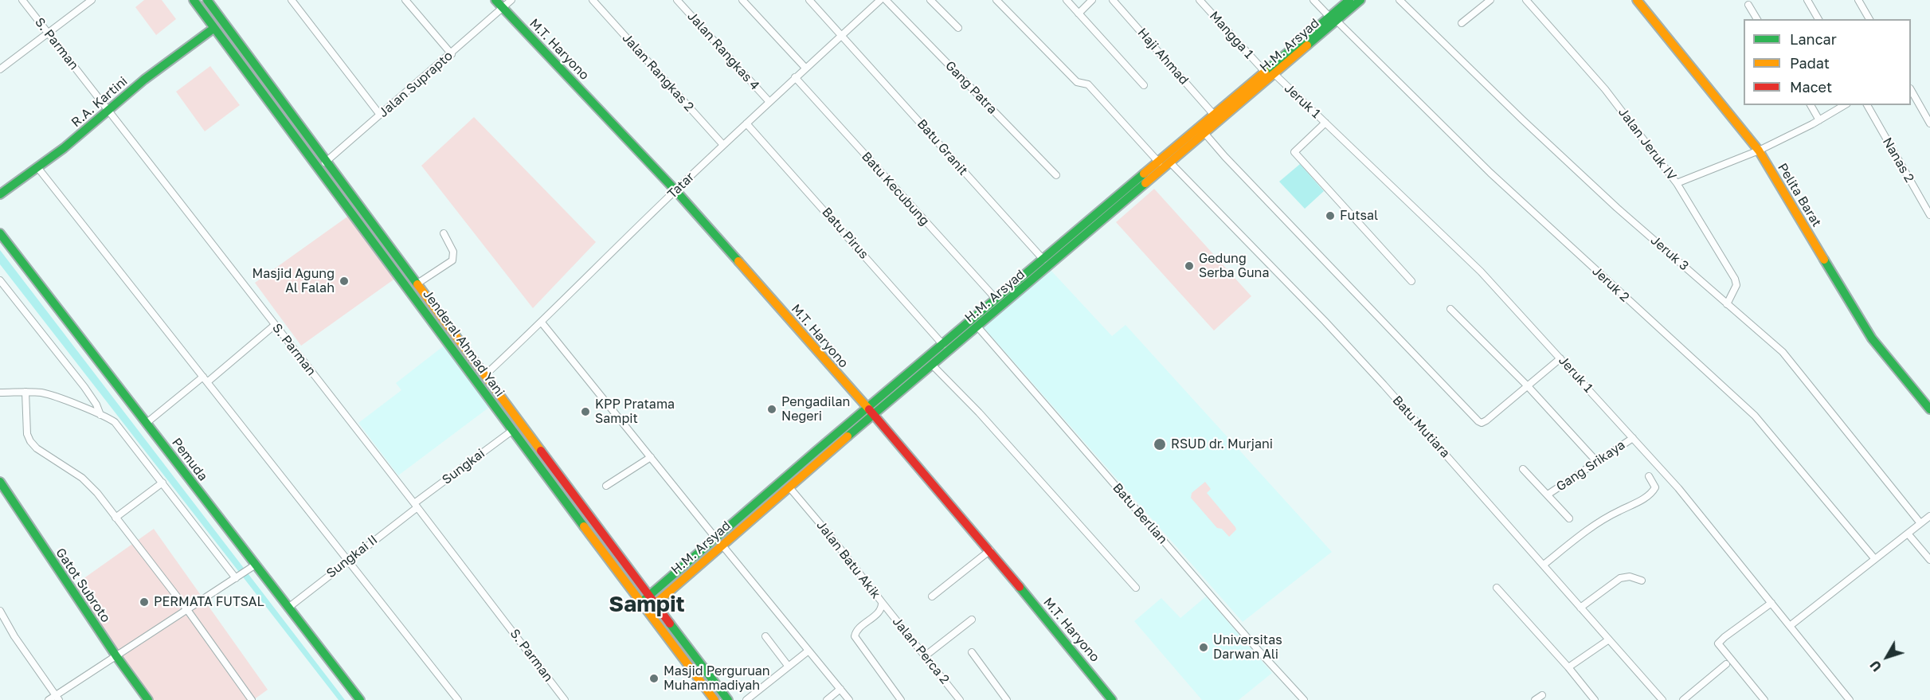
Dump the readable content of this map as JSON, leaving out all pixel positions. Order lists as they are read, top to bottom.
{
  "streets": {
    "main road": [
      "H.M. Arsyad",
      "M.T. Haryono",
      "R.A. Kartini",
      "Pelita Barat",
      "Jenderal Ahmad Yani",
      "Pemuda",
      "Gatot Subroto"
    ],
    "street": [
      "Mangga 1",
      "S. Parman",
      "Jalan Rangkas 4",
      "Haji Ahmad",
      "Jalan Rangkas 2",
      "Jalan Suprapto",
      "Gang Patra",
      "Jeruk 1",
      "Jalan Jeruk IV",
      "Batu Granit",
      "Nanas 2",
      "Tatar",
      "Batu Kecubung",
      "Batu Pirus",
      "Jeruk 3",
      "Jeruk 2",
      "Batu Mutiara",
      "Gang Srikaya",
      "Sungkai",
      "Batu Berlian",
      "Sungkai II",
      "Jalan Batu Akik",
      "Jalan Perca 2"
    ]
  },
  "crossings": [
    ["Mangga 1", "H.M. Arsyad"],
    ["S. Parman", "R.A. Kartini"],
    ["S. Parman", "Sungkai"],
    ["S. Parman", "Sungkai II"],
    ["H.M. Arsyad", "M.T. Haryono"],
    ["H.M. Arsyad", "Haji Ahmad"],
    ["H.M. Arsyad", "Jeruk 1"],
    ["H.M. Arsyad", "Batu Granit"],
    ["H.M. Arsyad", "Batu Kecubung"],
    ["H.M. Arsyad", "Batu Pirus"],
    ["H.M. Arsyad", "Jeruk 2"],
    ["H.M. Arsyad", "Jenderal Ahmad Yani"],
    ["H.M. Arsyad", "Batu Mutiara"],
    ["H.M. Arsyad", "Batu Berlian"],
    ["H.M. Arsyad", "Jalan Batu Akik"],
    ["M.T. Haryono", "Jalan Suprapto"],
    ["M.T. Haryono", "Tatar"],
    ["Jalan Rangkas 4", "Tatar"],
    ["Jalan Rangkas 2", "Tatar"],
    ["Jalan Suprapto", "Jenderal Ahmad Yani"],
    ["Jeruk 1", "Gang Srikaya"],
    ["R.A. Kartini", "Jenderal Ahmad Yani"],
    ["Jalan Jeruk IV", "Jeruk 3"],
    ["Batu Granit", "Tatar"],
    ["Tatar", "Batu Kecubung"],
    ["Tatar", "Batu Pirus"],
    ["Tatar", "Jenderal Ahmad Yani"],
    ["Jenderal Ahmad Yani", "Sungkai"],
    ["Pemuda", "Sungkai II"],
    ["Sungkai", "Sungkai II"],
    ["Jalan Batu Akik", "Jalan Perca 2"]
  ],
  "districts": ["Sampit"],
  "places": [
    "Futsal",
    "Gedung Serba Guna",
    "Masjid Agung Al Falah",
    "Pengadilan Negeri",
    "KPP Pratama Sampit",
    "RSUD dr. Murjani",
    "PERMATA FUTSAL",
    "Universitas Darwan Ali",
    "Masjid Perguruan Muhammadiyah"
  ],
  "legend": ["Lancar", "Padat", "Macet"],
  "north": "bottom left"
}
